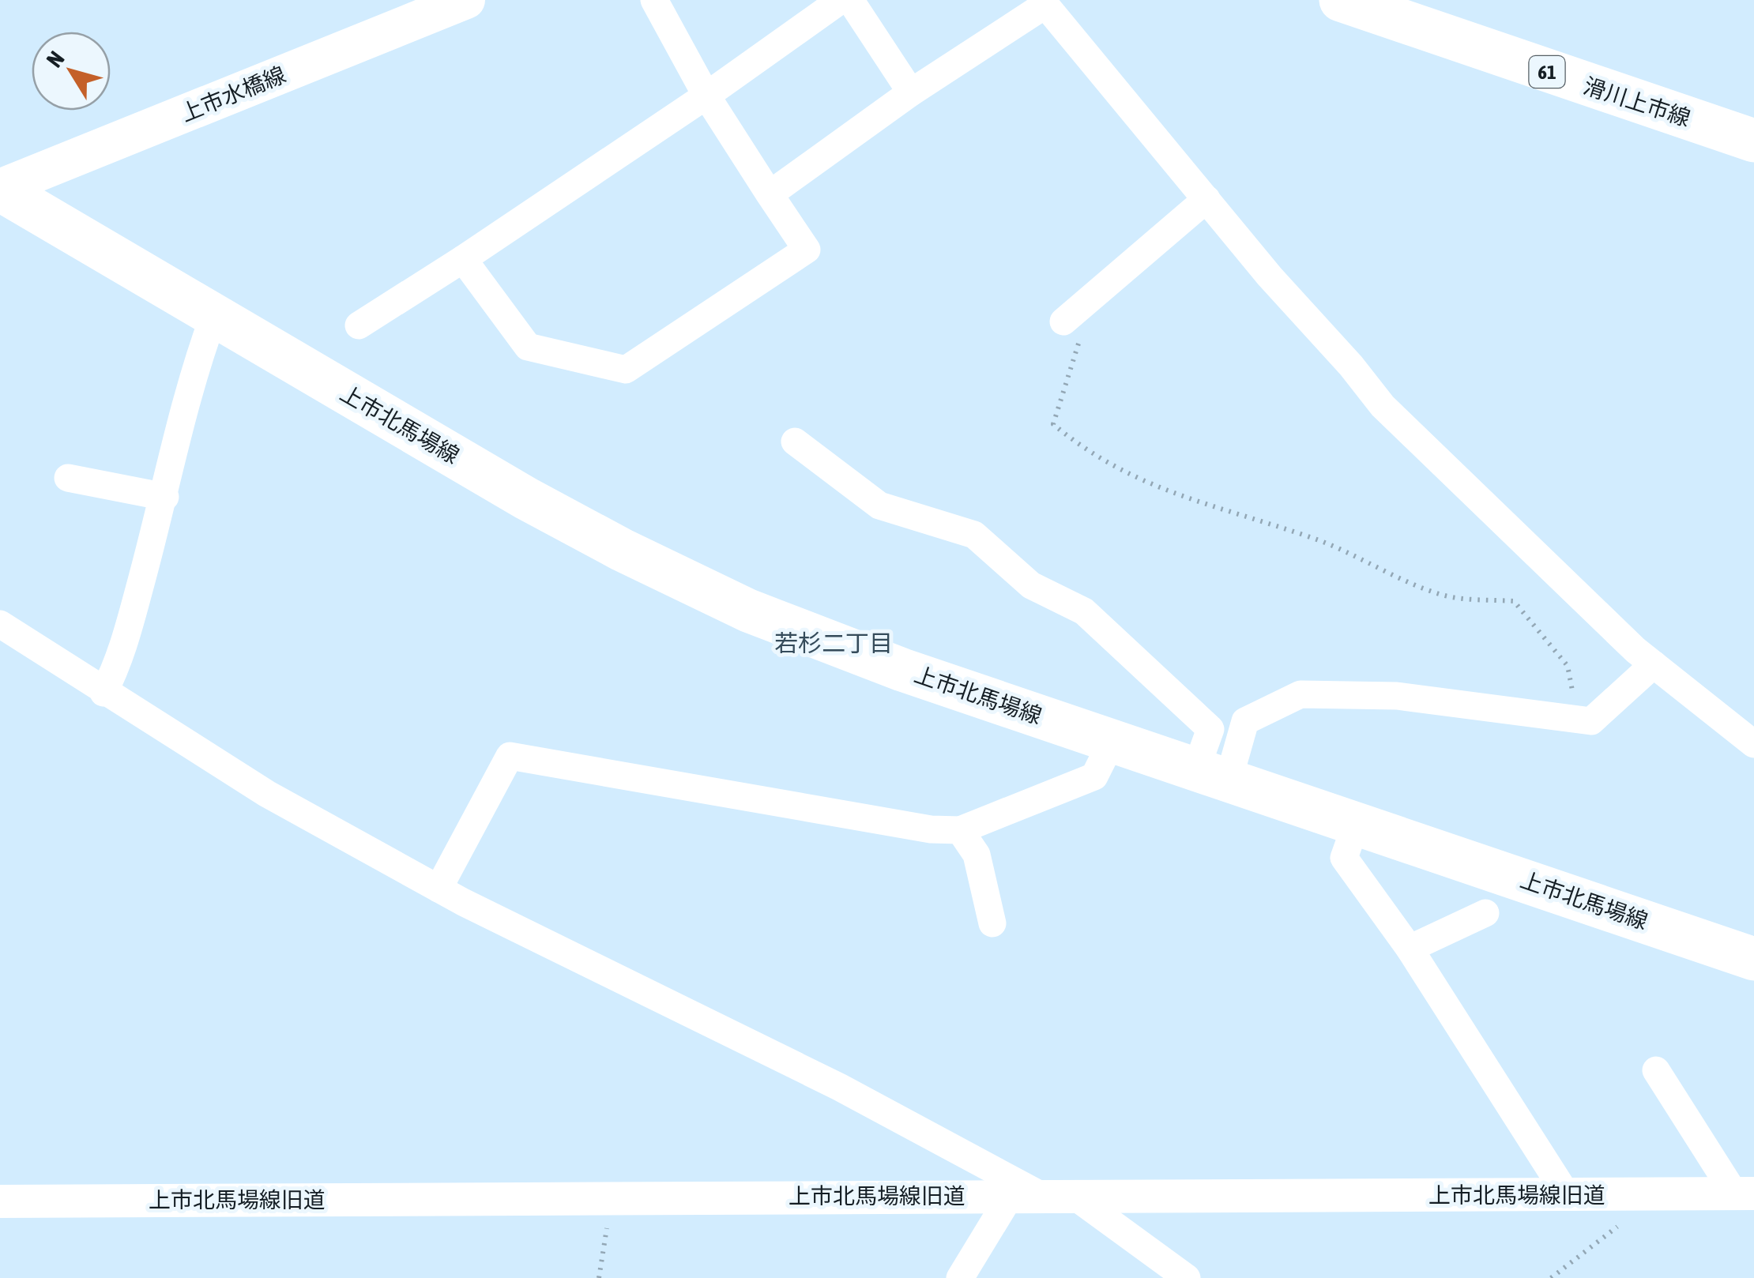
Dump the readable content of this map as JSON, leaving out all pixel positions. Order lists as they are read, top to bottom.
{
  "streets": {
    "main road": [
      "61",
      "上市水橋線",
      "滑川上市線",
      "上市北馬場線"
    ],
    "street": ["上市北馬場線旧道"]
  },
  "crossings": [
    ["上市水橋線", "上市北馬場線"]
  ],
  "districts": ["若杉二丁目"],
  "north": "top left"
}
